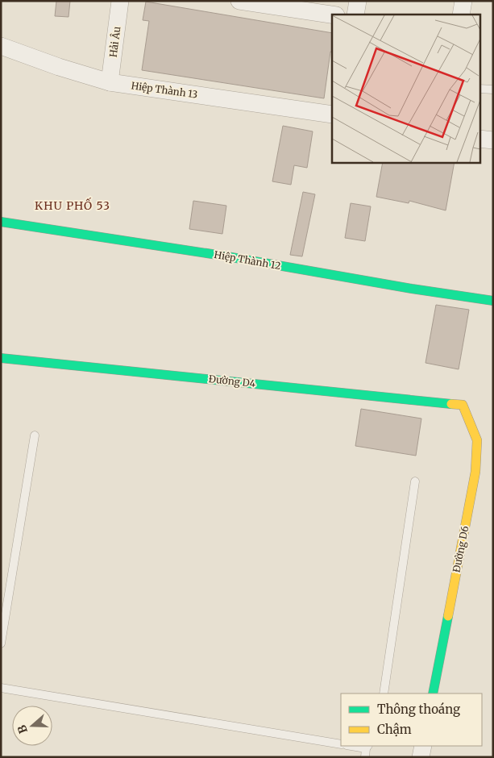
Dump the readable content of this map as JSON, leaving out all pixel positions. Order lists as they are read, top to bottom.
{
  "streets": {
    "street": [
      "Hải Âu",
      "Hiệp Thành 13",
      "Hiệp Thành 12",
      "Đường D4",
      "Đường D6"
    ]
  },
  "crossings": [
    ["Hải Âu", "Hiệp Thành 13"],
    ["Đường D4", "Đường D6"]
  ],
  "districts": ["KHU PHỐ 53"],
  "legend": ["Thông thoáng", "Chậm"],
  "north": "left"
}
